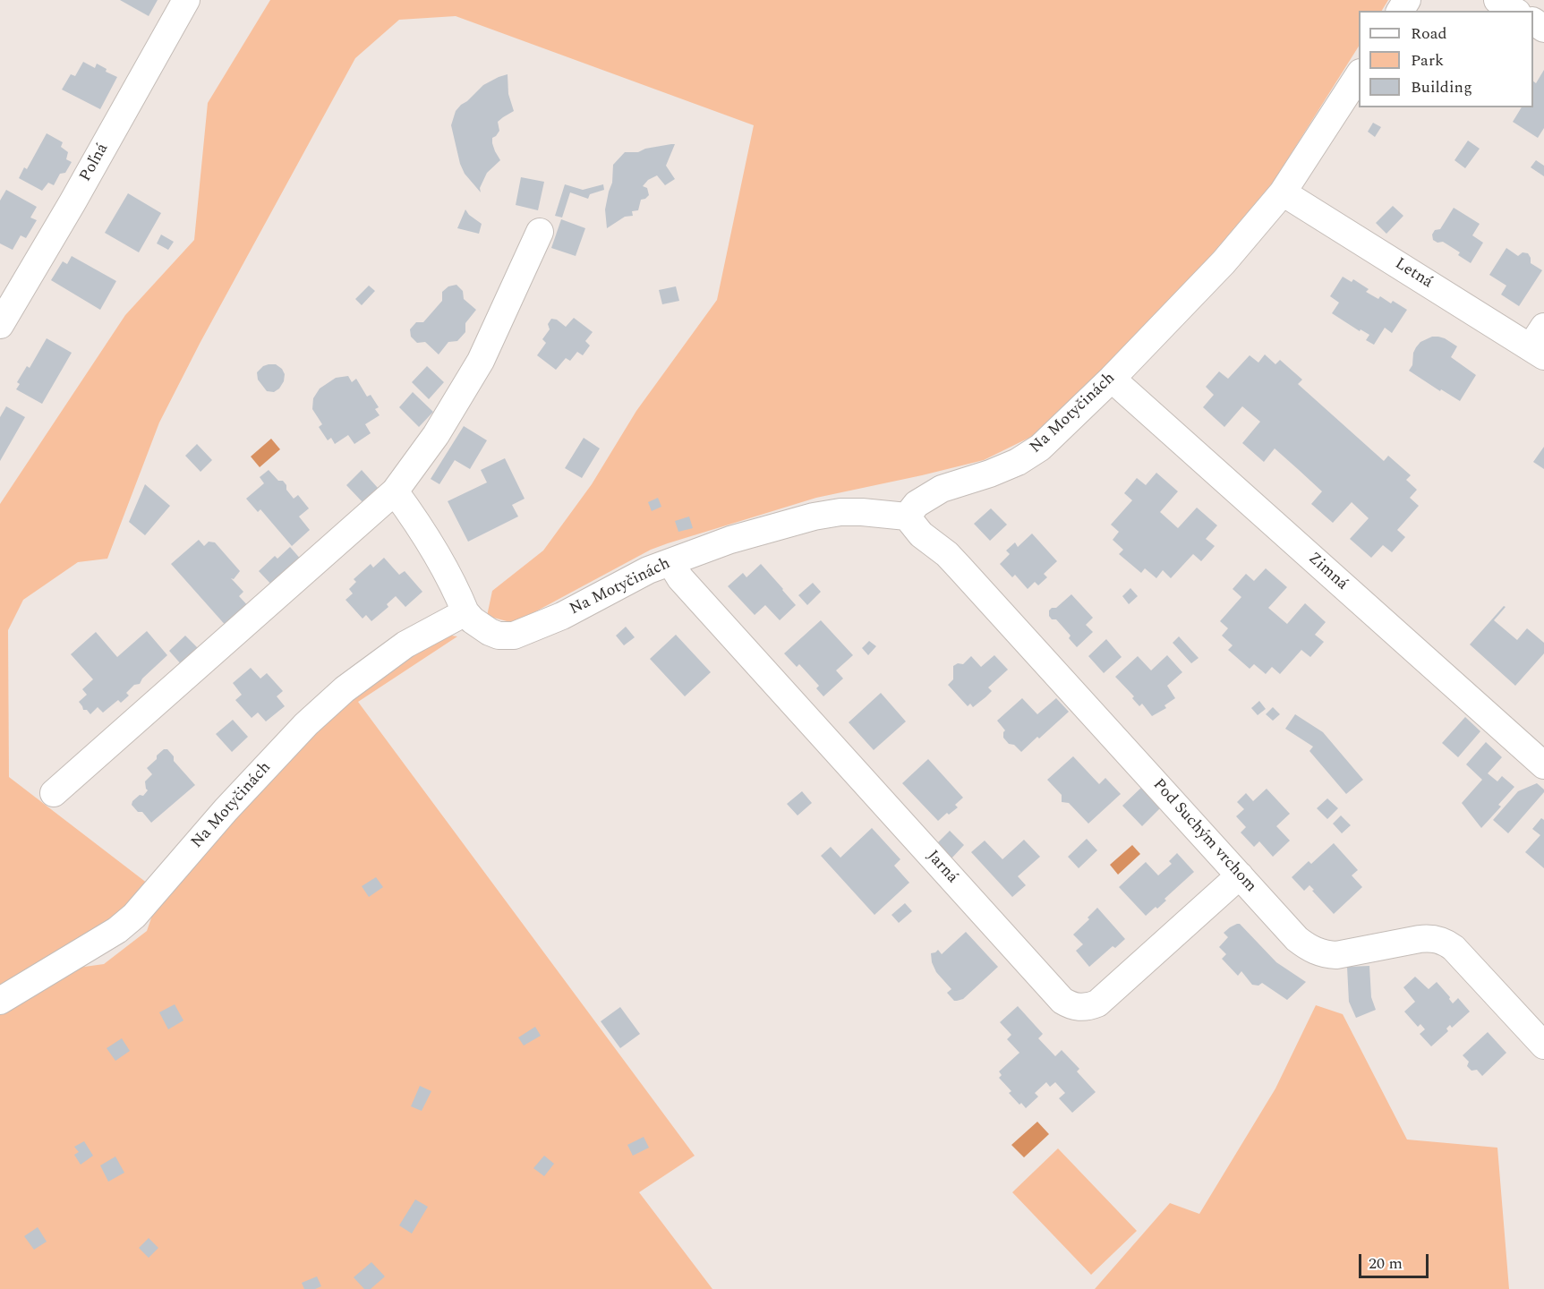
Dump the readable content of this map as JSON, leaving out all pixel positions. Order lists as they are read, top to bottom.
{
  "streets": {
    "street": [
      "Poľná",
      "Letná",
      "Na Motyčinách",
      "Zimná",
      "Pod Suchým vrchom",
      "Jarná"
    ]
  },
  "crossings": [
    ["Letná", "Na Motyčinách"],
    ["Na Motyčinách", "Zimná"],
    ["Na Motyčinách", "Pod Suchým vrchom"],
    ["Na Motyčinách", "Jarná"],
    ["Pod Suchým vrchom", "Jarná"]
  ],
  "legend": ["Road", "Park", "Building"],
  "scale_bar": "20 m"
}
